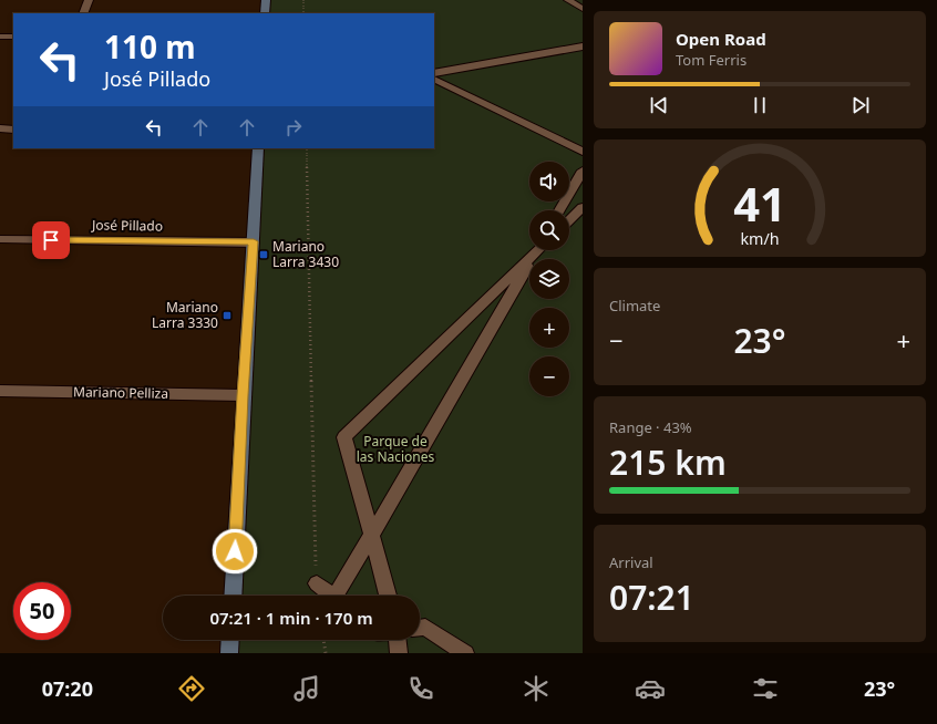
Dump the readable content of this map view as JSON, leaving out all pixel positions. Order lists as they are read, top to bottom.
{
  "streets": {
    "street": ["José Pillado", "Mariano Pelliza"]
  },
  "parks": ["Parque de las Naciones"],
  "places": {
    "transit": ["Mariano Larra 3430", "Mariano Larra 3330"]
  },
  "page": {
    "turn": ["110 m", "José Pillado"],
    "song": ["Open Road", "Tom Ferris"],
    "map_buttons": ["+", "−"],
    "tile": [
      "Climate",
      ["Range · 43%", "215 km"],
      ["Arrival", "07:21"]
    ],
    "heat": ["−", "23°", "+"],
    "limit": "50",
    "trip": "07:21 · 1 min · 170 m",
    "tabs": ["07:20", "23°"],
    "gauge": ["41", "km/h"]
  }
}
